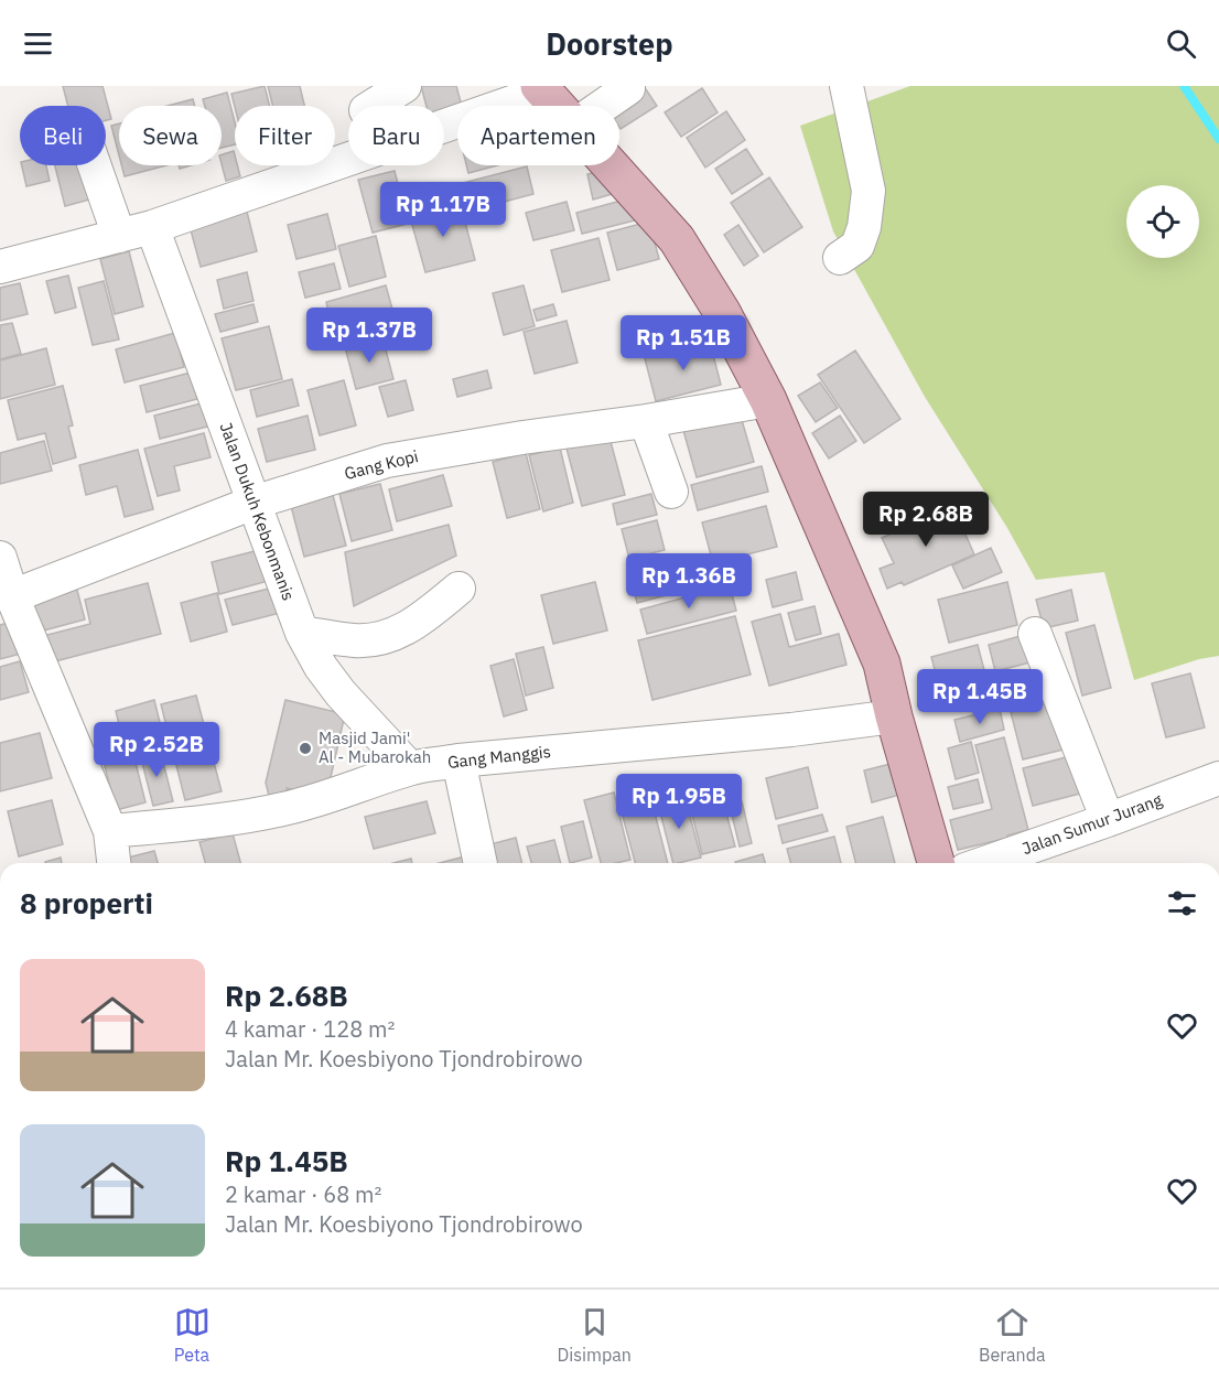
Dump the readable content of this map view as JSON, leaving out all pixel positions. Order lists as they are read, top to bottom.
{
  "streets": {
    "street": [
      "Gang Kopi",
      "Jalan Dukuh Kebonmanis",
      "Gang Manggis",
      "Jalan Sumur Jurang"
    ]
  },
  "crossings": [
    ["Gang Kopi", "Jalan Dukuh Kebonmanis"],
    ["Jalan Dukuh Kebonmanis", "Gang Manggis"]
  ],
  "places": ["Masjid Jami' Al - Mubarokah"],
  "page": {
    "header": "Doorstep",
    "chip": [
      "Beli",
      "Sewa",
      "Filter",
      "Baru",
      "Apartemen"
    ],
    "price": [
      "Rp 1.17B",
      "Rp 1.37B",
      "Rp 1.51B",
      "Rp 2.68B",
      "Rp 1.36B",
      "Rp 1.45B",
      "Rp 2.52B",
      "Rp 1.95B"
    ],
    "heading": "8 properti",
    "list": [
      {
        "name": "Rp 2.68B",
        "note": "4 kamar · 128 m² · Jalan Mr. Koesbiyono Tjondrobirowo"
      },
      {
        "name": "Rp 1.45B",
        "note": "2 kamar · 68 m² · Jalan Mr. Koesbiyono Tjondrobirowo"
      }
    ],
    "tabs": ["Peta", "Disimpan", "Beranda"]
  }
}
